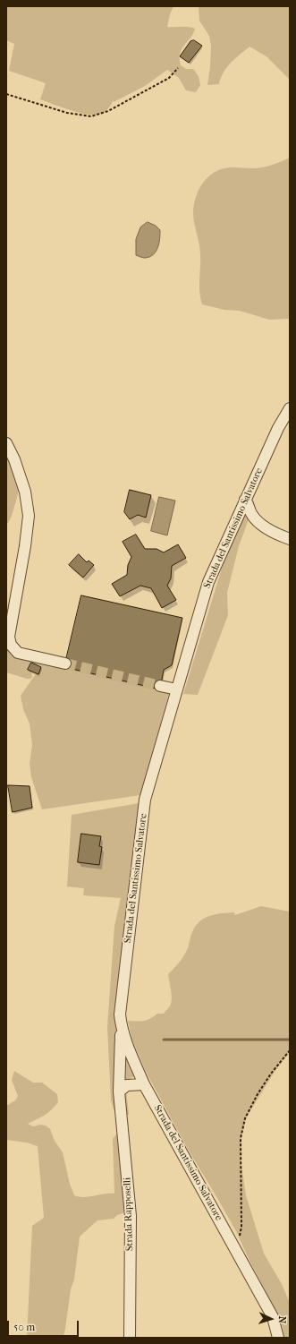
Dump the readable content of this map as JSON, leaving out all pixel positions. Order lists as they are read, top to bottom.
{
  "streets": {
    "street": ["Strada del Santissimo Salvatore", "Strada Rapposelli"]
  },
  "crossings": [
    ["Strada del Santissimo Salvatore", "Strada Rapposelli"]
  ],
  "scale_bar": "50 m",
  "north": "right"
}
